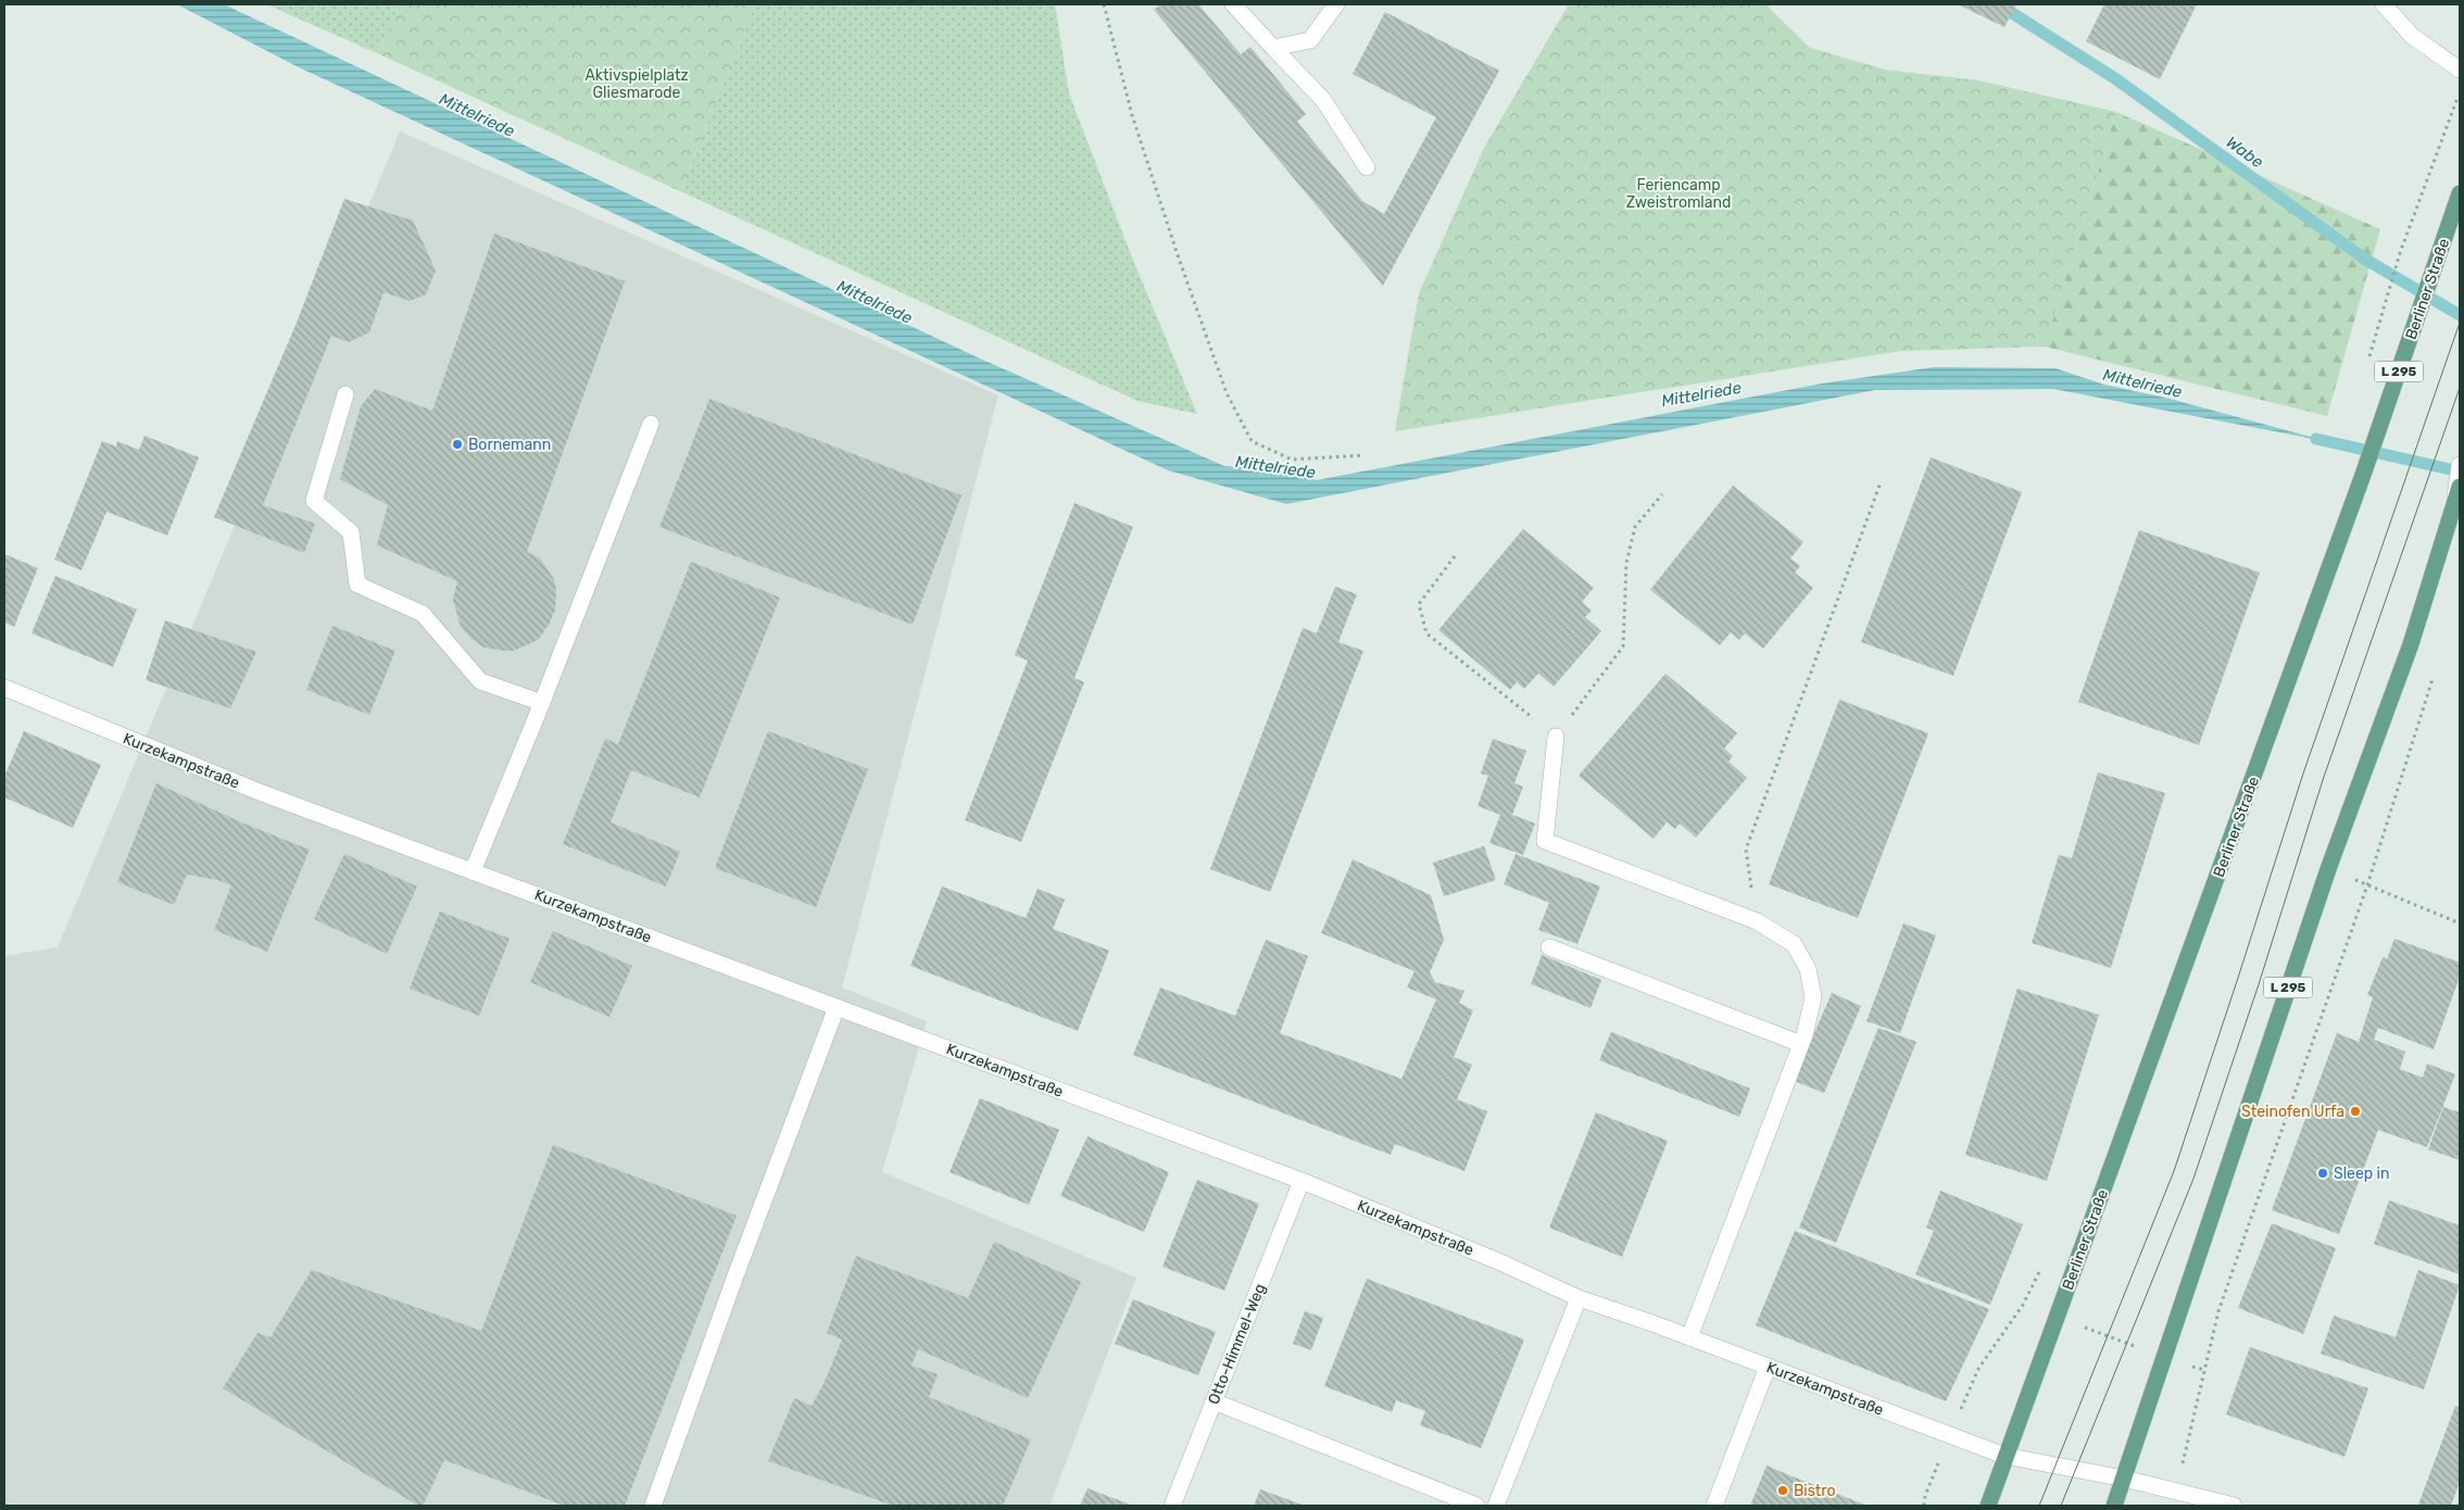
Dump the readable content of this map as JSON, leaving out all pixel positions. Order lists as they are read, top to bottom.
{
  "streets": {
    "main road": ["Berliner Straße", "L 295"],
    "street": ["Kurzekampstraße", "Otto-Himmel-Weg"]
  },
  "crossings": [
    ["Berliner Straße", "Kurzekampstraße"],
    ["Kurzekampstraße", "Otto-Himmel-Weg"]
  ],
  "water": ["Mittelriede", "Wabe"],
  "parks": ["Aktivspielplatz Gliesmarode", "Feriencamp Zweistromland"],
  "places": [
    "Bornemann",
    "Steinofen Urfa",
    "Sleep in",
    "Bistro"
  ]
}
